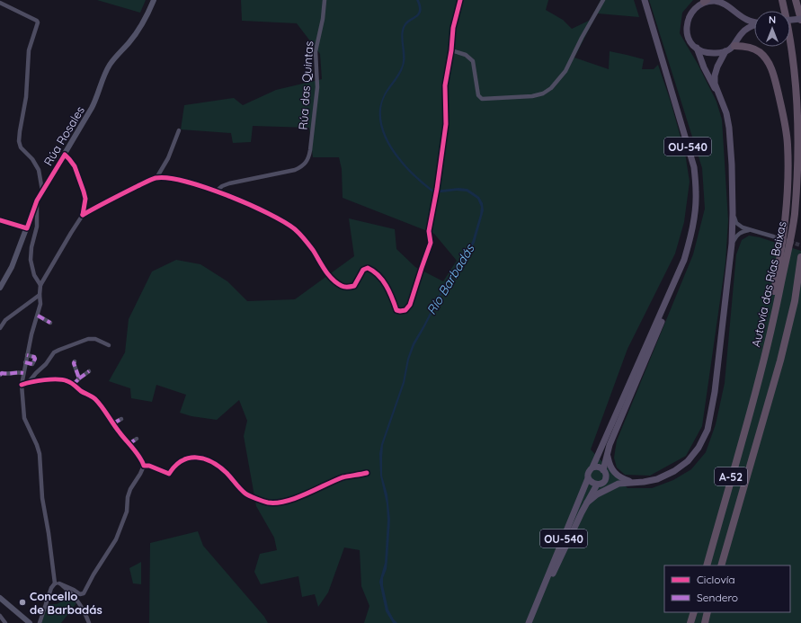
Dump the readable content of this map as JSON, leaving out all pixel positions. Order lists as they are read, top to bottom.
{
  "streets": {
    "highway": ["Autovía das Rías Baixas", "A-52"],
    "main road": ["OU-540"],
    "street": ["Rúa das Quintas", "Rúa Rosales"]
  },
  "water": ["Río Barbadás"],
  "places": ["Concello de Barbadás"],
  "legend": ["Ciclovía", "Sendero"],
  "north": "top"
}
